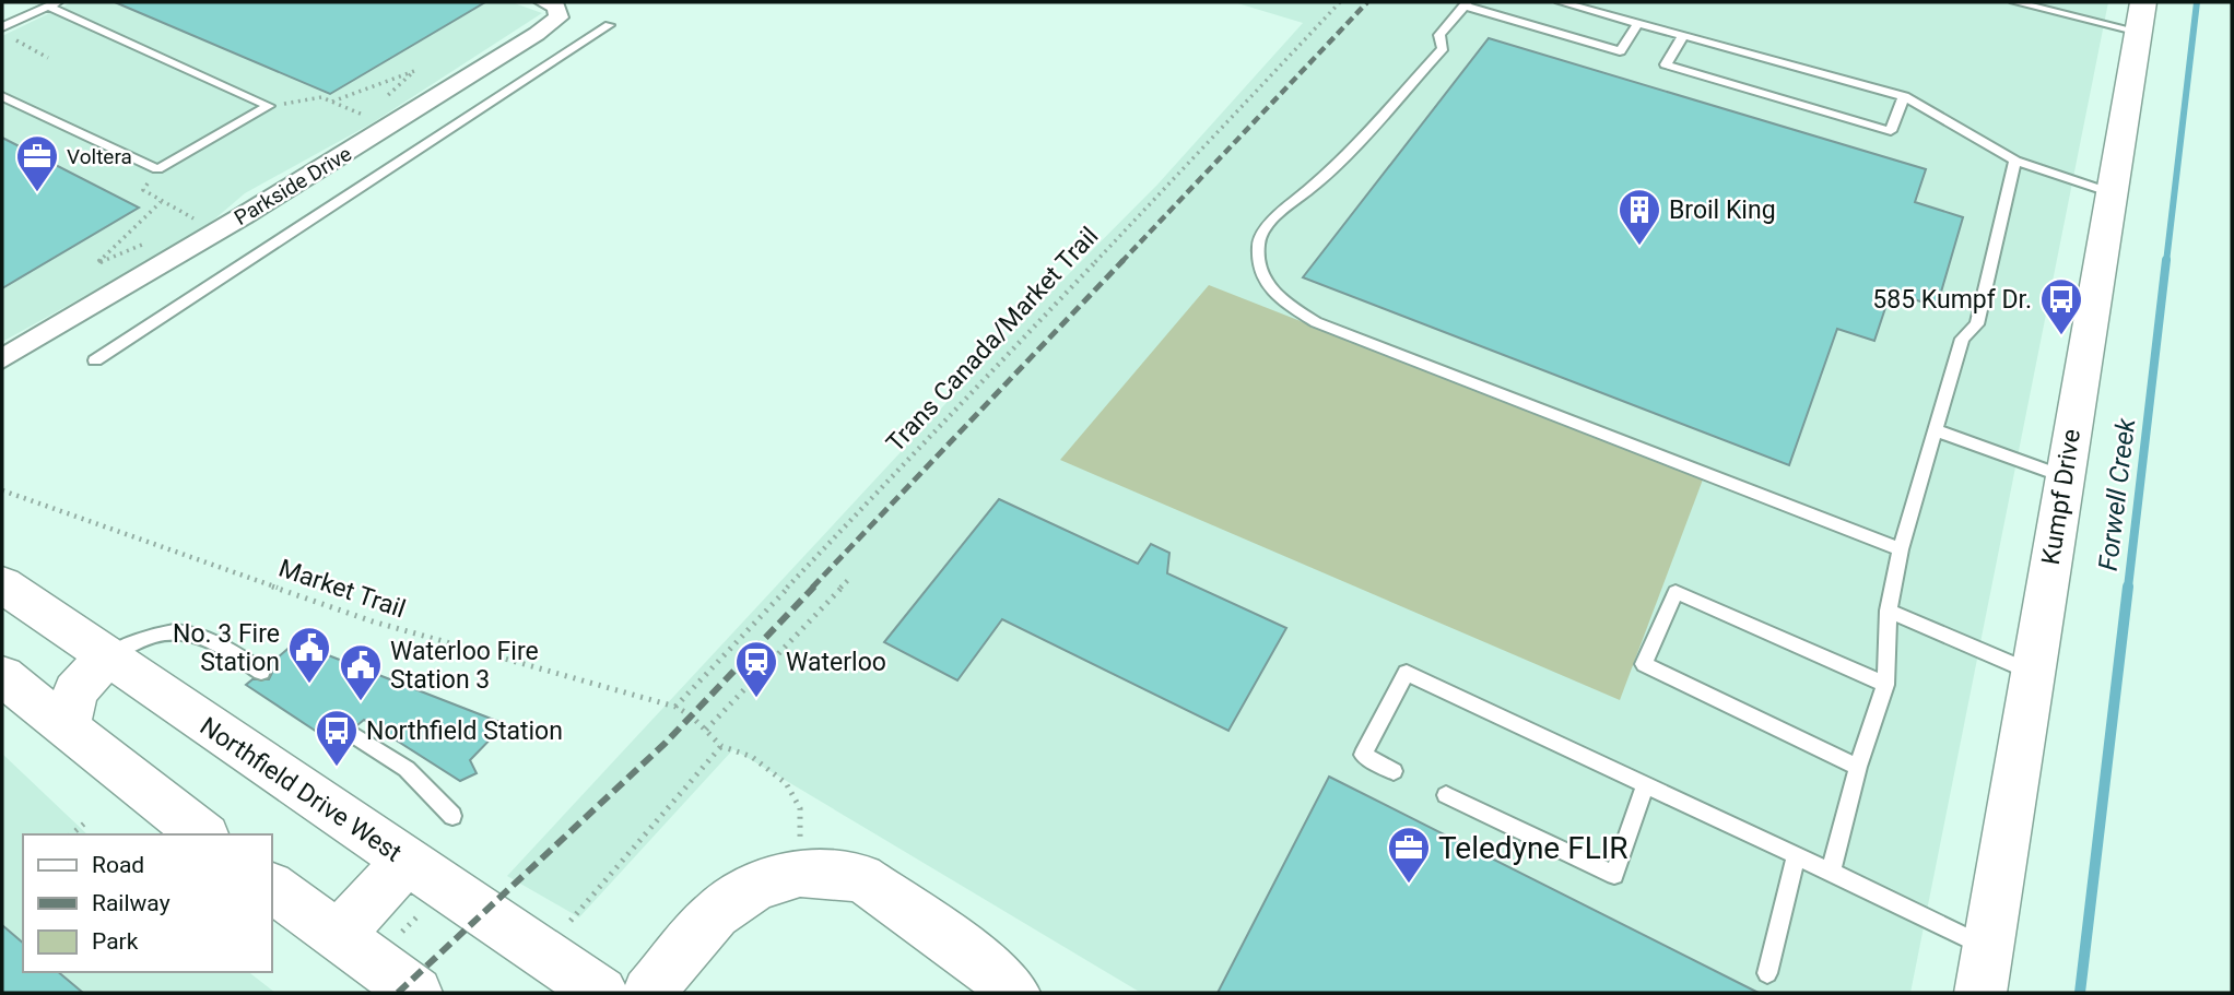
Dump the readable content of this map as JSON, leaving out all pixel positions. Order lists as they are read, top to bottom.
{
  "streets": {
    "street": ["Parkside Drive", "Kumpf Drive", "Northfield Drive West"],
    "path": ["Trans Canada/Market Trail", "Market Trail"]
  },
  "crossings": [
    ["Trans Canada/Market Trail", "Market Trail"]
  ],
  "water": ["Forwell Creek"],
  "places": {
    "office": ["Voltera", "Teledyne FLIR"],
    "building": ["Broil King"],
    "bus stop": ["585 Kumpf Dr.", "Northfield Station"],
    "public building": ["No. 3 Fire Station", "Waterloo Fire Station 3"],
    "station": ["Waterloo"]
  },
  "legend": ["Road", "Railway", "Park"]
}
